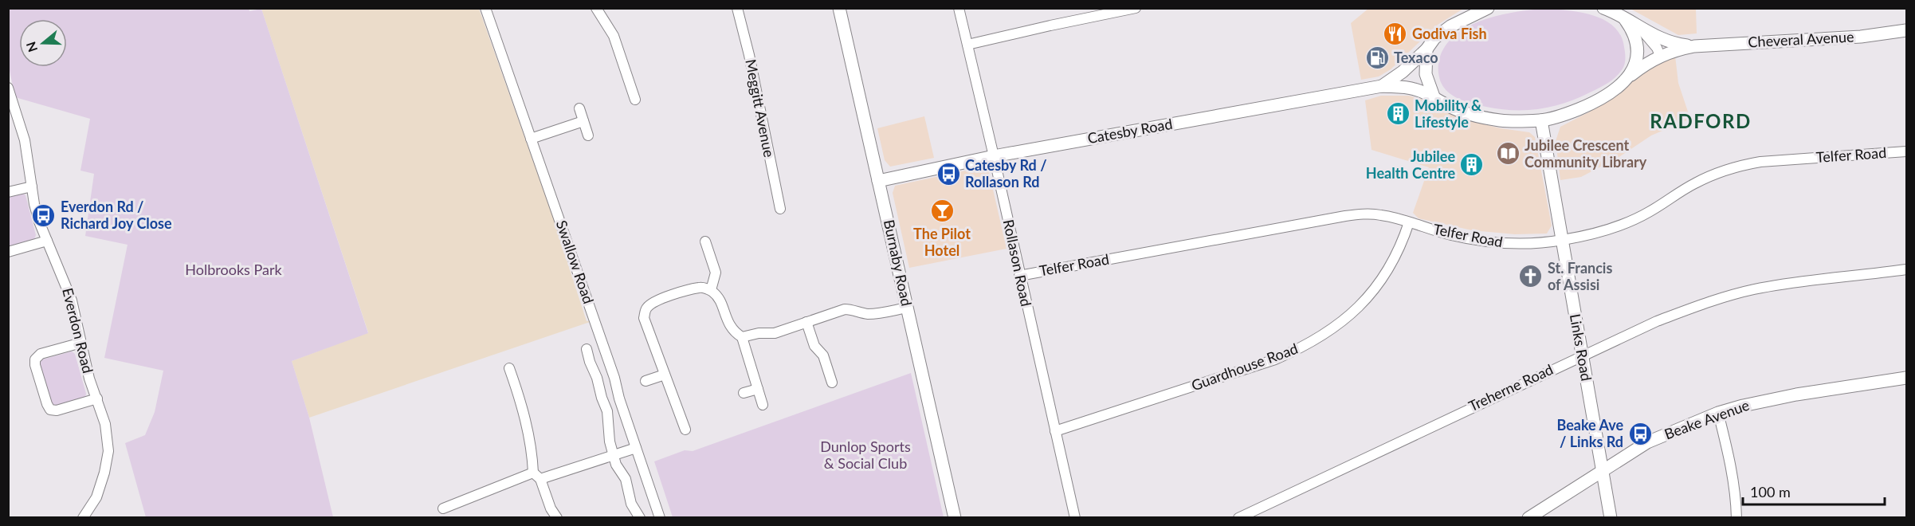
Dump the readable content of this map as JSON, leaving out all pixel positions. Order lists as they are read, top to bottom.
{
  "streets": {
    "street": [
      "Cheveral Avenue",
      "Meggitt Avenue",
      "Catesby Road",
      "Telfer Road",
      "Swallow Road",
      "Burnaby Road",
      "Rollason Road",
      "Everdon Road",
      "Links Road",
      "Guardhouse Road",
      "Treherne Road",
      "Beake Avenue"
    ]
  },
  "crossings": [
    ["Cheveral Avenue", "Catesby Road"],
    ["Cheveral Avenue", "Links Road"],
    ["Catesby Road", "Burnaby Road"],
    ["Catesby Road", "Rollason Road"],
    ["Catesby Road", "Links Road"],
    ["Telfer Road", "Rollason Road"],
    ["Telfer Road", "Links Road"],
    ["Telfer Road", "Guardhouse Road"],
    ["Rollason Road", "Guardhouse Road"],
    ["Links Road", "Treherne Road"],
    ["Links Road", "Beake Avenue"]
  ],
  "districts": ["RADFORD"],
  "parks": ["Holbrooks Park", "Dunlop Sports & Social Club"],
  "places": {
    "restaurant": ["Godiva Fish"],
    "fuel station": ["Texaco"],
    "building": ["Mobility & Lifestyle", "Jubilee Health Centre"],
    "library": ["Jubilee Crescent Community Library"],
    "bus stop": ["Catesby Rd / Rollason Rd", "Everdon Rd / Richard Joy Close", "Beake Ave / Links Rd"],
    "bar": ["The Pilot Hotel"],
    "church": ["St. Francis of Assisi"]
  },
  "scale_bar": "100 m",
  "north": "left"
}
